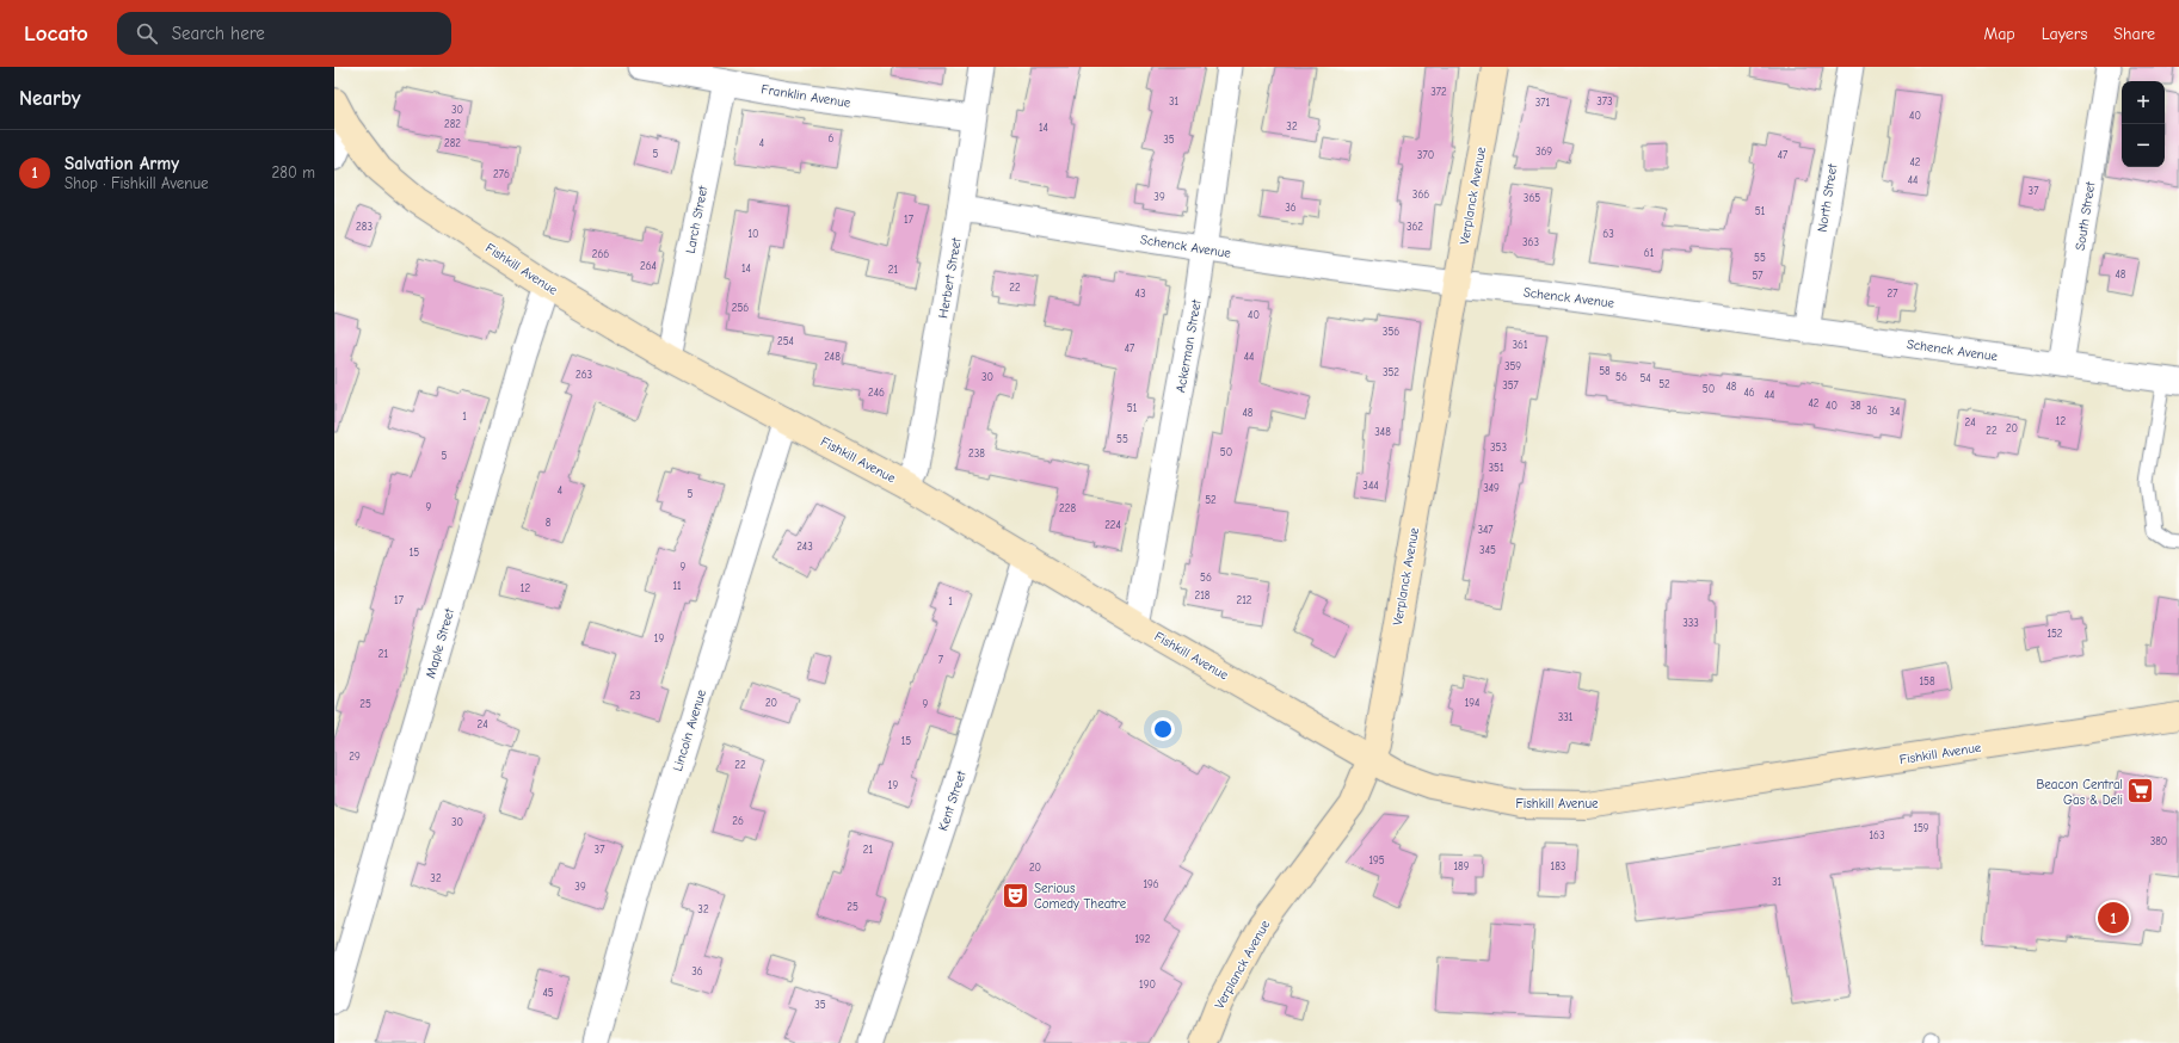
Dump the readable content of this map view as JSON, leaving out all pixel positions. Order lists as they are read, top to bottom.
{
  "streets": {
    "main road": ["Verplanck Avenue", "Fishkill Avenue"],
    "street": [
      "Franklin Avenue",
      "North Street",
      "South Street",
      "Larch Street",
      "Schenck Avenue",
      "Herbert Street",
      "Ackerman Street",
      "Maple Street",
      "Lincoln Avenue",
      "Kent Street"
    ]
  },
  "crossings": [
    ["Franklin Avenue", "Larch Street"],
    ["Franklin Avenue", "Herbert Street"],
    ["Verplanck Avenue", "Schenck Avenue"],
    ["Verplanck Avenue", "Fishkill Avenue"],
    ["North Street", "Schenck Avenue"],
    ["South Street", "Schenck Avenue"],
    ["Larch Street", "Fishkill Avenue"],
    ["Schenck Avenue", "Herbert Street"],
    ["Schenck Avenue", "Ackerman Street"],
    ["Fishkill Avenue", "Herbert Street"],
    ["Fishkill Avenue", "Ackerman Street"],
    ["Fishkill Avenue", "Maple Street"],
    ["Fishkill Avenue", "Lincoln Avenue"],
    ["Fishkill Avenue", "Kent Street"]
  ],
  "places": {
    "supermarket": ["Beacon Central Gas & Deli"],
    "theatre": ["Serious Comedy Theatre"]
  },
  "house_numbers": [
    "372",
    "31",
    "373",
    "371",
    "30",
    "40",
    "282",
    "32",
    "14",
    "6",
    "35",
    "282",
    "4",
    "369",
    "5",
    "370",
    "47",
    "42",
    "276",
    "44",
    "37",
    "366",
    "39",
    "365",
    "36",
    "51",
    "17",
    "283",
    "362",
    "10",
    "63",
    "363",
    "61",
    "266",
    "55",
    "264",
    "14",
    "21",
    "48",
    "57",
    "22",
    "43",
    "27",
    "256",
    "40",
    "356",
    "254",
    "361",
    "47",
    "248",
    "44",
    "359",
    "58",
    "352",
    "263",
    "30",
    "56",
    "54",
    "52",
    "357",
    "48",
    "50",
    "246",
    "46",
    "44",
    "42",
    "40",
    "38",
    "51",
    "36",
    "34",
    "48",
    "1",
    "12",
    "24",
    "20",
    "22",
    "348",
    "55",
    "353",
    "50",
    "238",
    "5",
    "351",
    "344",
    "349",
    "4",
    "5",
    "52",
    "9",
    "228",
    "8",
    "224",
    "347",
    "243",
    "345",
    "15",
    "9",
    "56",
    "11",
    "12",
    "218",
    "17",
    "212",
    "1",
    "333",
    "152",
    "19",
    "21",
    "7",
    "158",
    "23",
    "20",
    "194",
    "25",
    "9",
    "331",
    "24",
    "15",
    "29",
    "22",
    "19",
    "26",
    "30",
    "159",
    "163",
    "380",
    "37",
    "21",
    "195",
    "189",
    "183",
    "20",
    "32",
    "31",
    "196",
    "39",
    "25",
    "32",
    "192",
    "36",
    "190",
    "45",
    "35"
  ],
  "page": {
    "header": "Locato",
    "search": "Search here",
    "nav": ["Map", "Layers", "Share"],
    "heading": "Nearby",
    "map_buttons": ["+", "−"],
    "list": [
      {
        "mark": "1",
        "name": "Salvation Army",
        "note": "Shop · Fishkill Avenue",
        "value": "280 m"
      }
    ],
    "pins": "1"
  }
}
